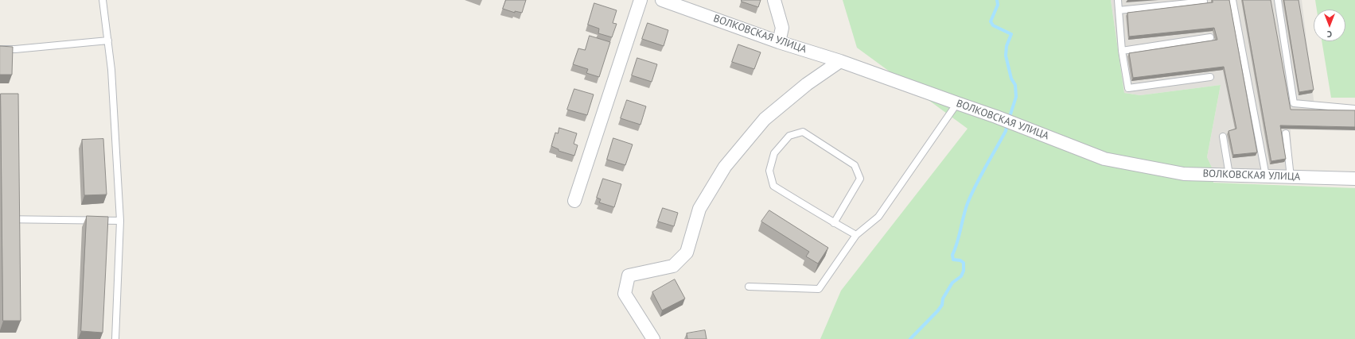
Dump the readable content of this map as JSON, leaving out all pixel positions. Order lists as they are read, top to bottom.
{
  "streets": {
    "street": ["ВОЛКОВСКАЯ УЛИЦА"]
  },
  "north": "bottom"
}
